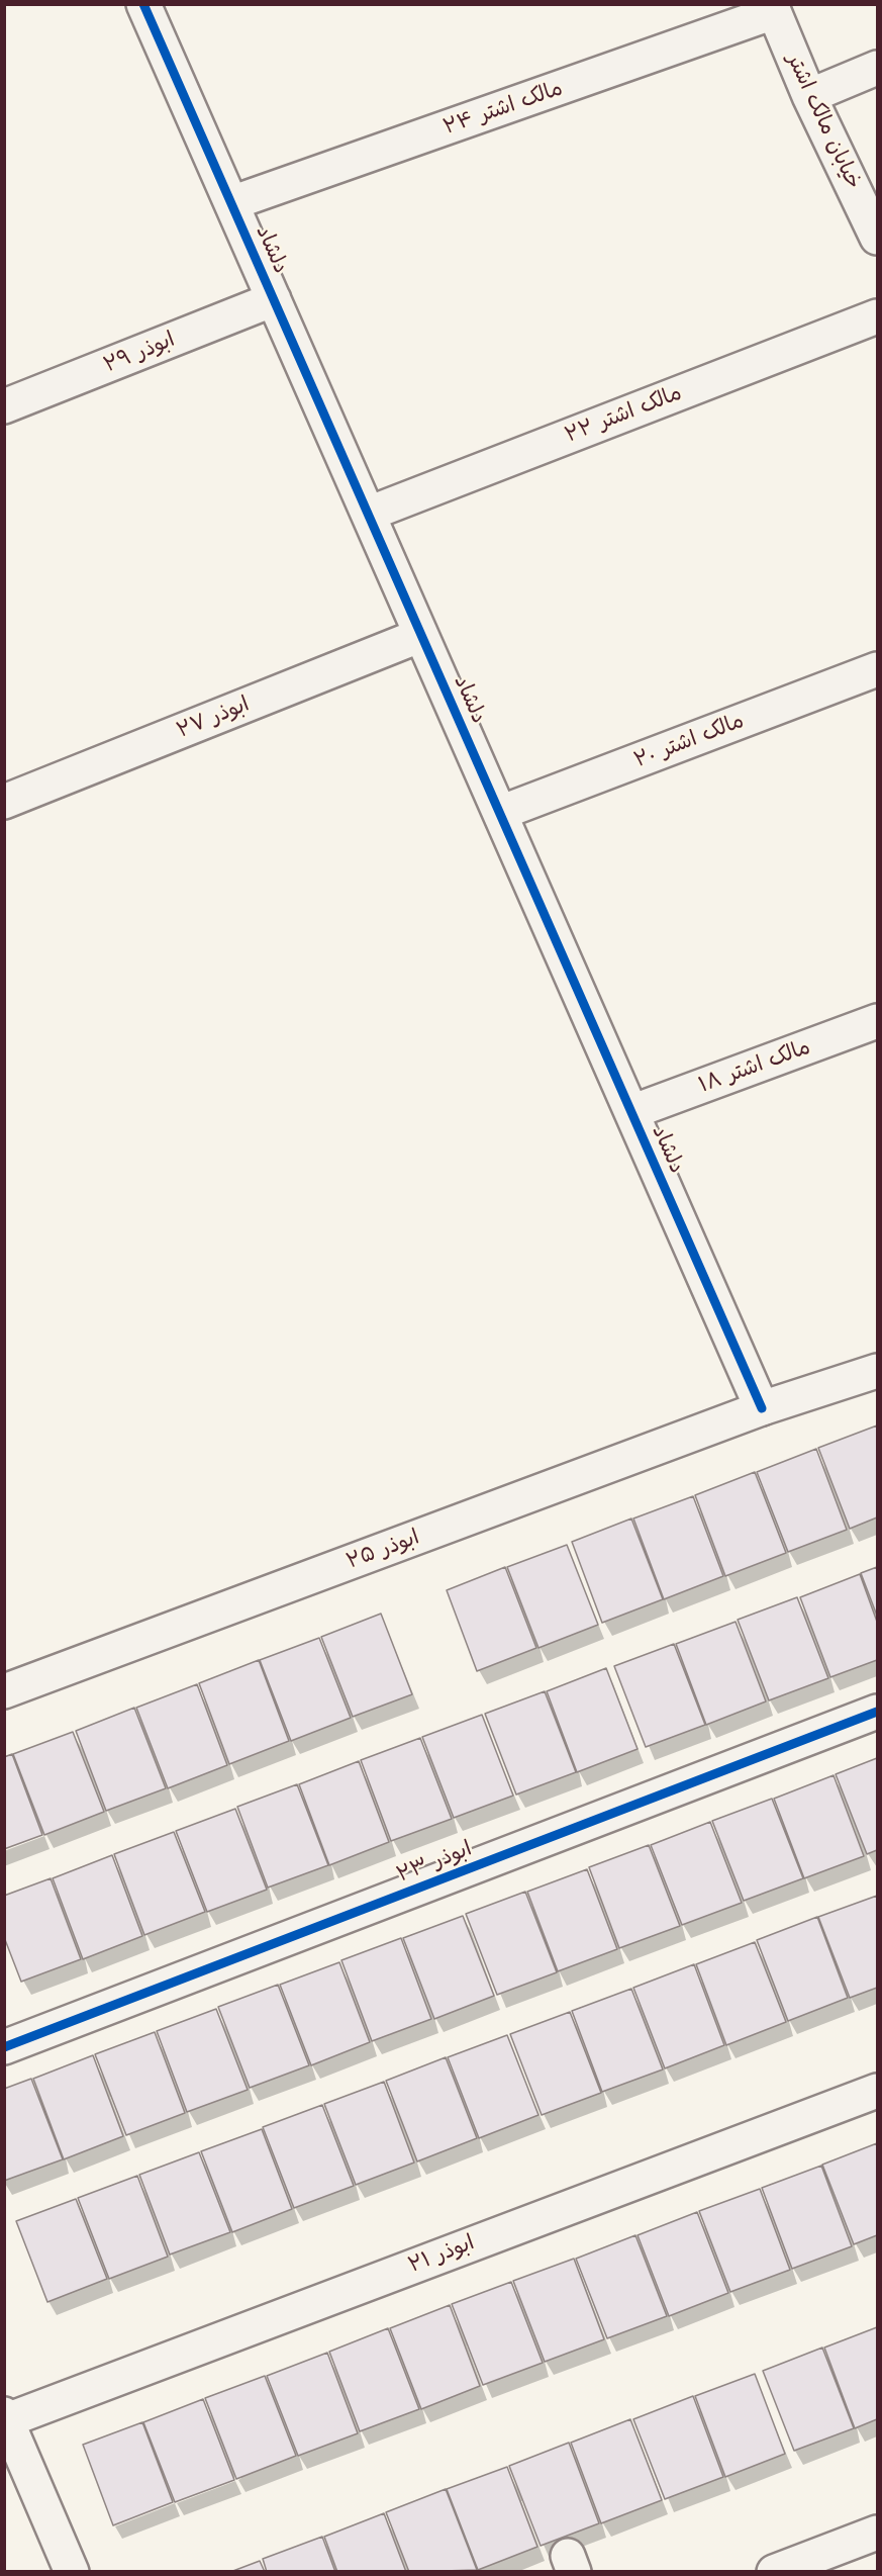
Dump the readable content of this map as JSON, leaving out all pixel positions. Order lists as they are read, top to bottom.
{
  "streets": {
    "street": [
      "مالک اشتر ۲۴",
      "خیابان مالک اشتر",
      "دلشاد",
      "ابوذر ۲۹",
      "مالک اشتر ۲۲",
      "ابوذر ۲۷",
      "مالک اشتر ۲۰",
      "مالک اشتر ۱۸",
      "ابوذر ۲۵",
      "ابوذر ۲۳",
      "ابوذر ۲۱"
    ]
  },
  "crossings": [
    ["مالک اشتر ۲۴", "خیابان مالک اشتر"],
    ["مالک اشتر ۲۴", "دلشاد"],
    ["دلشاد", "ابوذر ۲۹"],
    ["دلشاد", "مالک اشتر ۲۲"],
    ["دلشاد", "ابوذر ۲۷"],
    ["دلشاد", "مالک اشتر ۲۰"],
    ["دلشاد", "مالک اشتر ۱۸"],
    ["دلشاد", "ابوذر ۲۵"]
  ]
}
